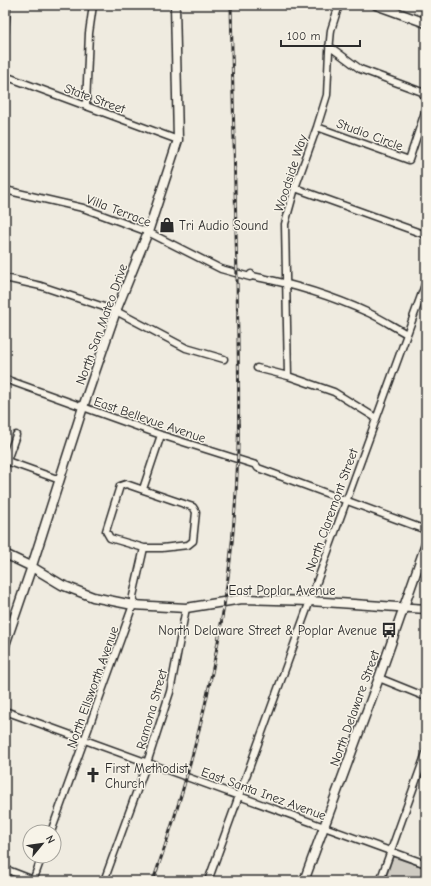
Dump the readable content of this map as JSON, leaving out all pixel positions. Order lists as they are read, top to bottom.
{
  "streets": {
    "main road": ["North San Mateo Drive", "East Poplar Avenue", "North Delaware Street"],
    "street": [
      "State Street",
      "Studio Circle",
      "Woodside Way",
      "Villa Terrace",
      "East Bellevue Avenue",
      "North Claremont Street",
      "North Ellsworth Avenue",
      "Ramona Street",
      "East Santa Inez Avenue"
    ]
  },
  "crossings": [
    ["State Street", "North San Mateo Drive"],
    ["Studio Circle", "Woodside Way"],
    ["Woodside Way", "Villa Terrace"],
    ["Villa Terrace", "North San Mateo Drive"],
    ["Villa Terrace", "North Claremont Street"],
    ["North San Mateo Drive", "East Bellevue Avenue"],
    ["North San Mateo Drive", "East Poplar Avenue"],
    ["East Bellevue Avenue", "North Claremont Street"],
    ["North Claremont Street", "East Poplar Avenue"],
    ["North Claremont Street", "East Santa Inez Avenue"],
    ["East Poplar Avenue", "North Ellsworth Avenue"],
    ["East Poplar Avenue", "North Delaware Street"],
    ["East Poplar Avenue", "Ramona Street"],
    ["North Ellsworth Avenue", "East Santa Inez Avenue"],
    ["North Delaware Street", "East Santa Inez Avenue"],
    ["Ramona Street", "East Santa Inez Avenue"]
  ],
  "places": {
    "shop": ["Tri Audio Sound"],
    "bus stop": ["North Delaware Street & Poplar Avenue"],
    "church": ["First Methodist Church"]
  },
  "scale_bar": "100 m",
  "north": "top right"
}
